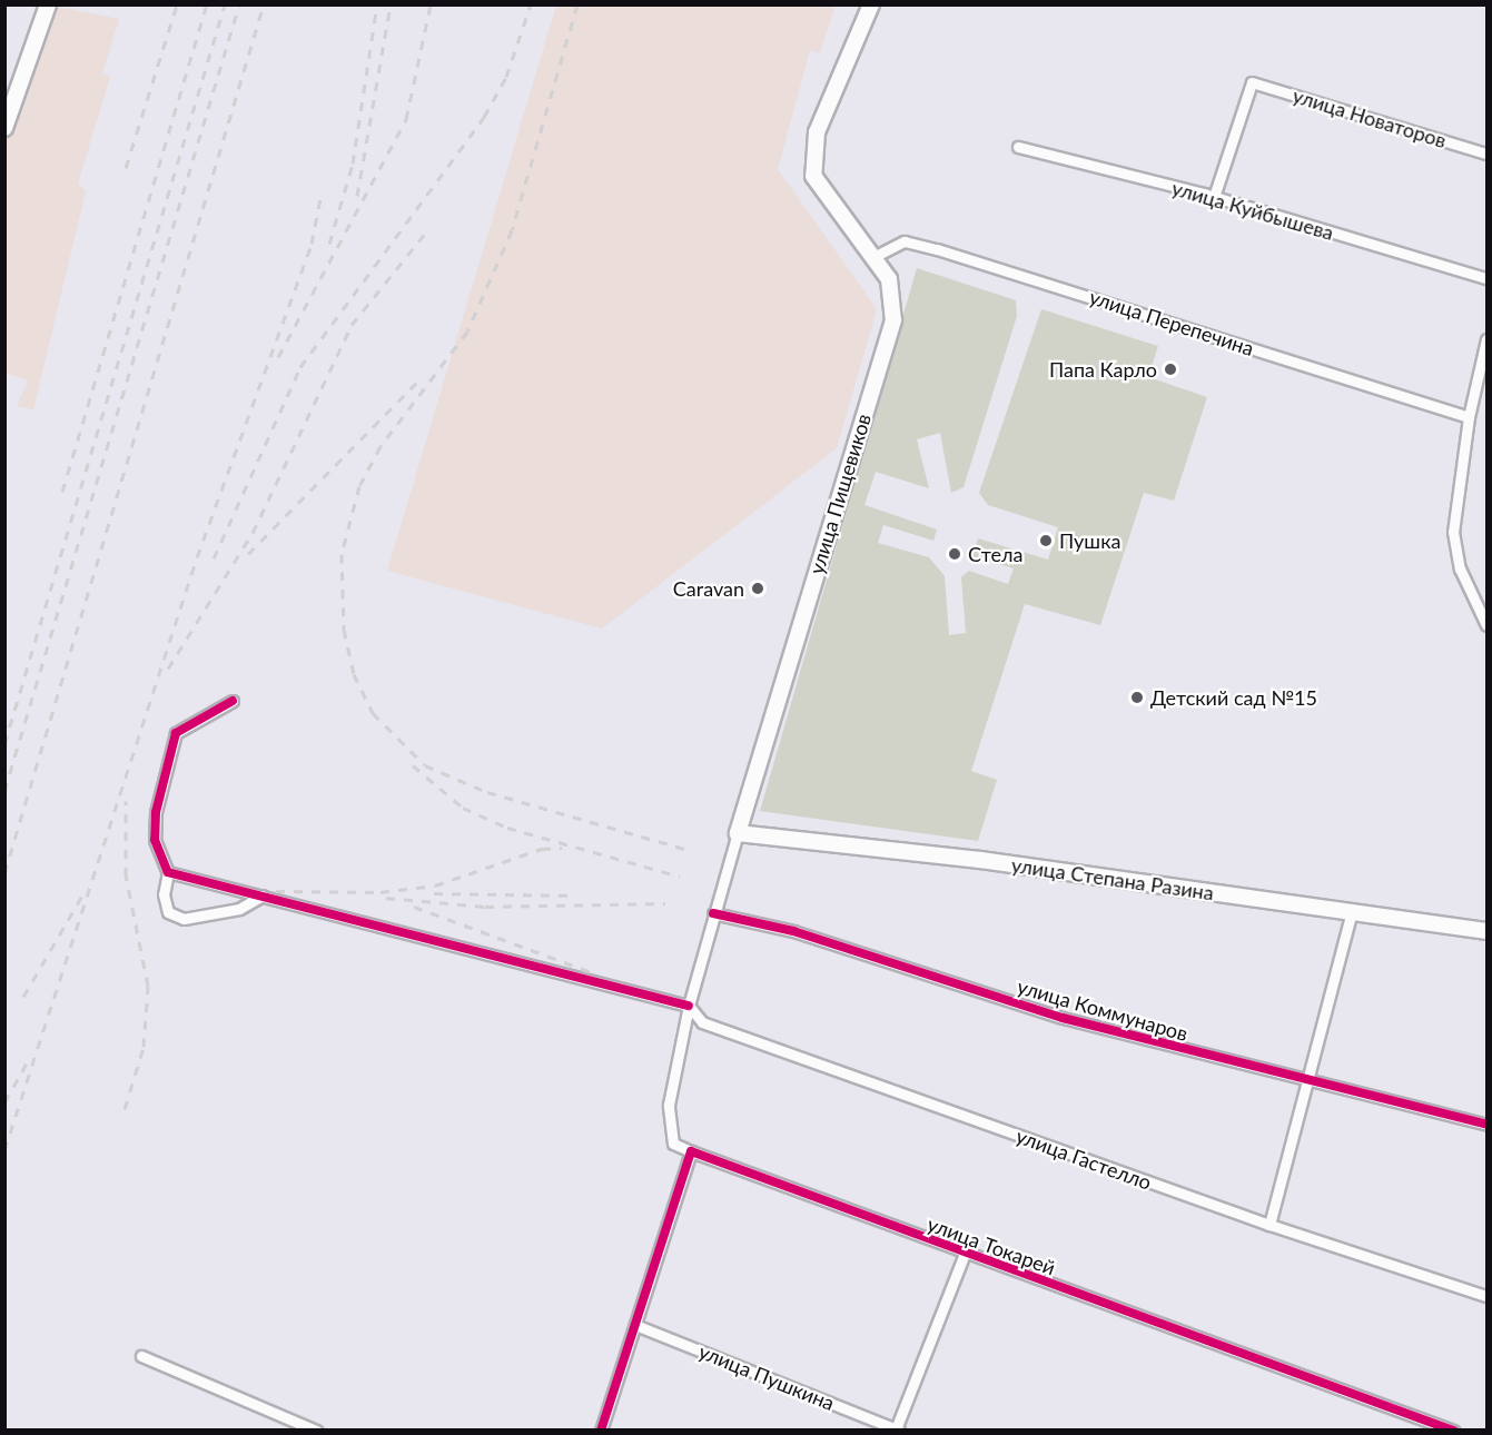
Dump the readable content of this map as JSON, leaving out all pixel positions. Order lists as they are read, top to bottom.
{
  "streets": {
    "main road": ["улица Пищевиков", "улица Степана Разина"],
    "street": [
      "улица Новаторов",
      "улица Куйбышева",
      "улица Перепечина",
      "улица Коммунаров",
      "улица Гастелло",
      "улица Токарей",
      "улица Пушкина"
    ]
  },
  "crossings": [
    ["улица Новаторов", "улица Куйбышева"],
    ["улица Перепечина", "улица Пищевиков"],
    ["улица Пищевиков", "улица Степана Разина"],
    ["улица Пищевиков", "улица Коммунаров"],
    ["улица Пищевиков", "улица Гастелло"],
    ["улица Пищевиков", "улица Токарей"]
  ],
  "places": [
    "Папа Карло",
    "Пушка",
    "Стела",
    "Caravan",
    "Детский сад №15"
  ]
}
